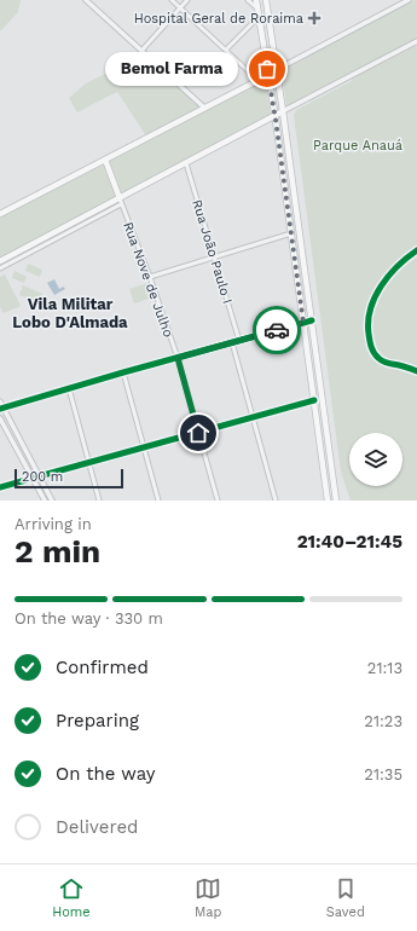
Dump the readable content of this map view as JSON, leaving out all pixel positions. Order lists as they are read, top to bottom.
{
  "streets": {
    "street": ["Rua João Paulo I", "Rua Nove de Julho"]
  },
  "districts": ["Vila Militar Lobo D'Almada"],
  "parks": ["Parque Anauá"],
  "places": {
    "health": ["Hospital Geral de Roraima"],
    "other": ["Bemol Farma"]
  },
  "scale_bar": "200 m",
  "page": {
    "bubble": "Bemol Farma",
    "scale": "200 m",
    "heading": ["2 min", "Arriving in", "21:40–21:45"],
    "bar": "On the way · 330 m",
    "list": [
      ["Confirmed", "21:13"],
      ["Preparing", "21:23"],
      ["On the way", "21:35"],
      "Delivered"
    ],
    "tabs": ["Home", "Map", "Saved"]
  }
}
